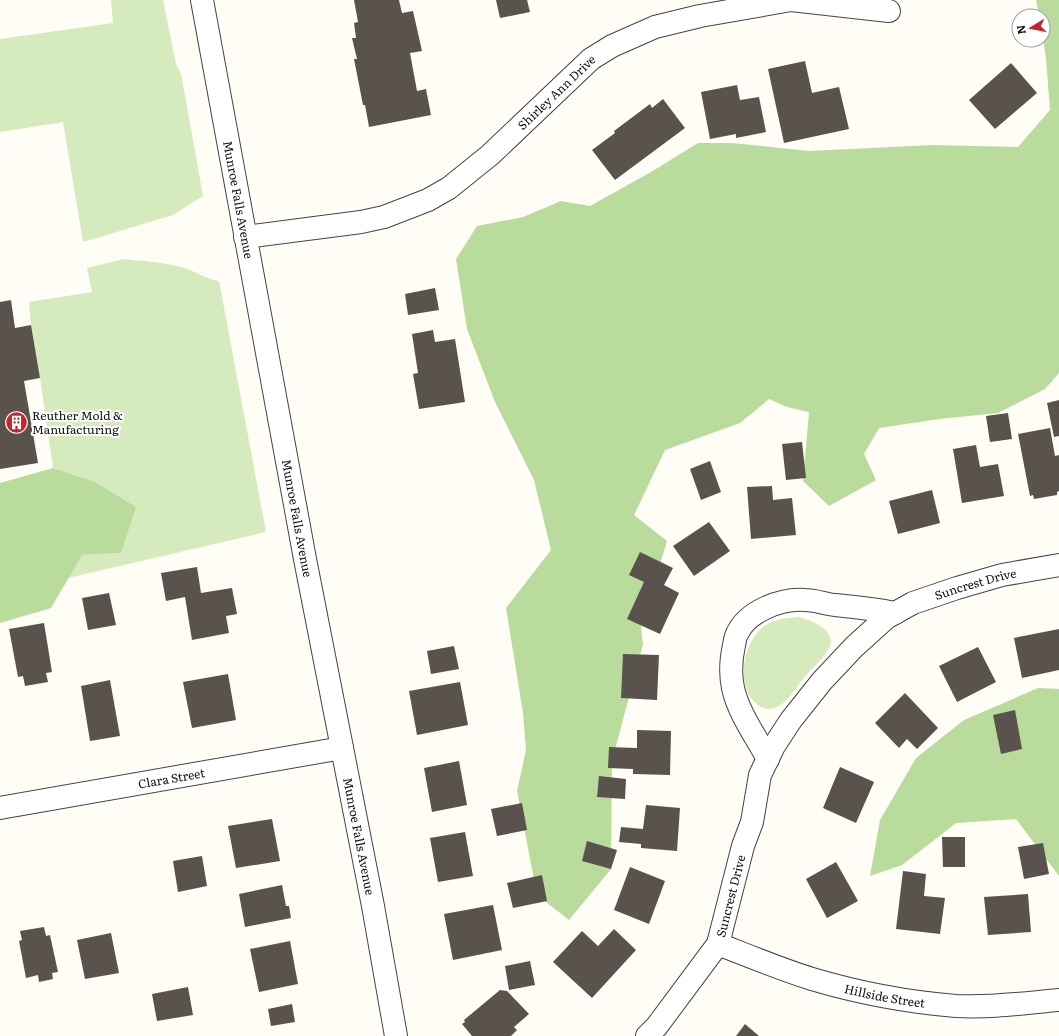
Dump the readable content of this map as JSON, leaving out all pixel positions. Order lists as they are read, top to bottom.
{
  "streets": {
    "street": [
      "Shirley Ann Drive",
      "Munroe Falls Avenue",
      "Suncrest Drive",
      "Clara Street",
      "Hillside Street"
    ]
  },
  "crossings": [
    ["Shirley Ann Drive", "Munroe Falls Avenue"],
    ["Munroe Falls Avenue", "Clara Street"],
    ["Suncrest Drive", "Hillside Street"]
  ],
  "places": {
    "building": ["Reuther Mold & Manufacturing"]
  },
  "north": "left"
}
